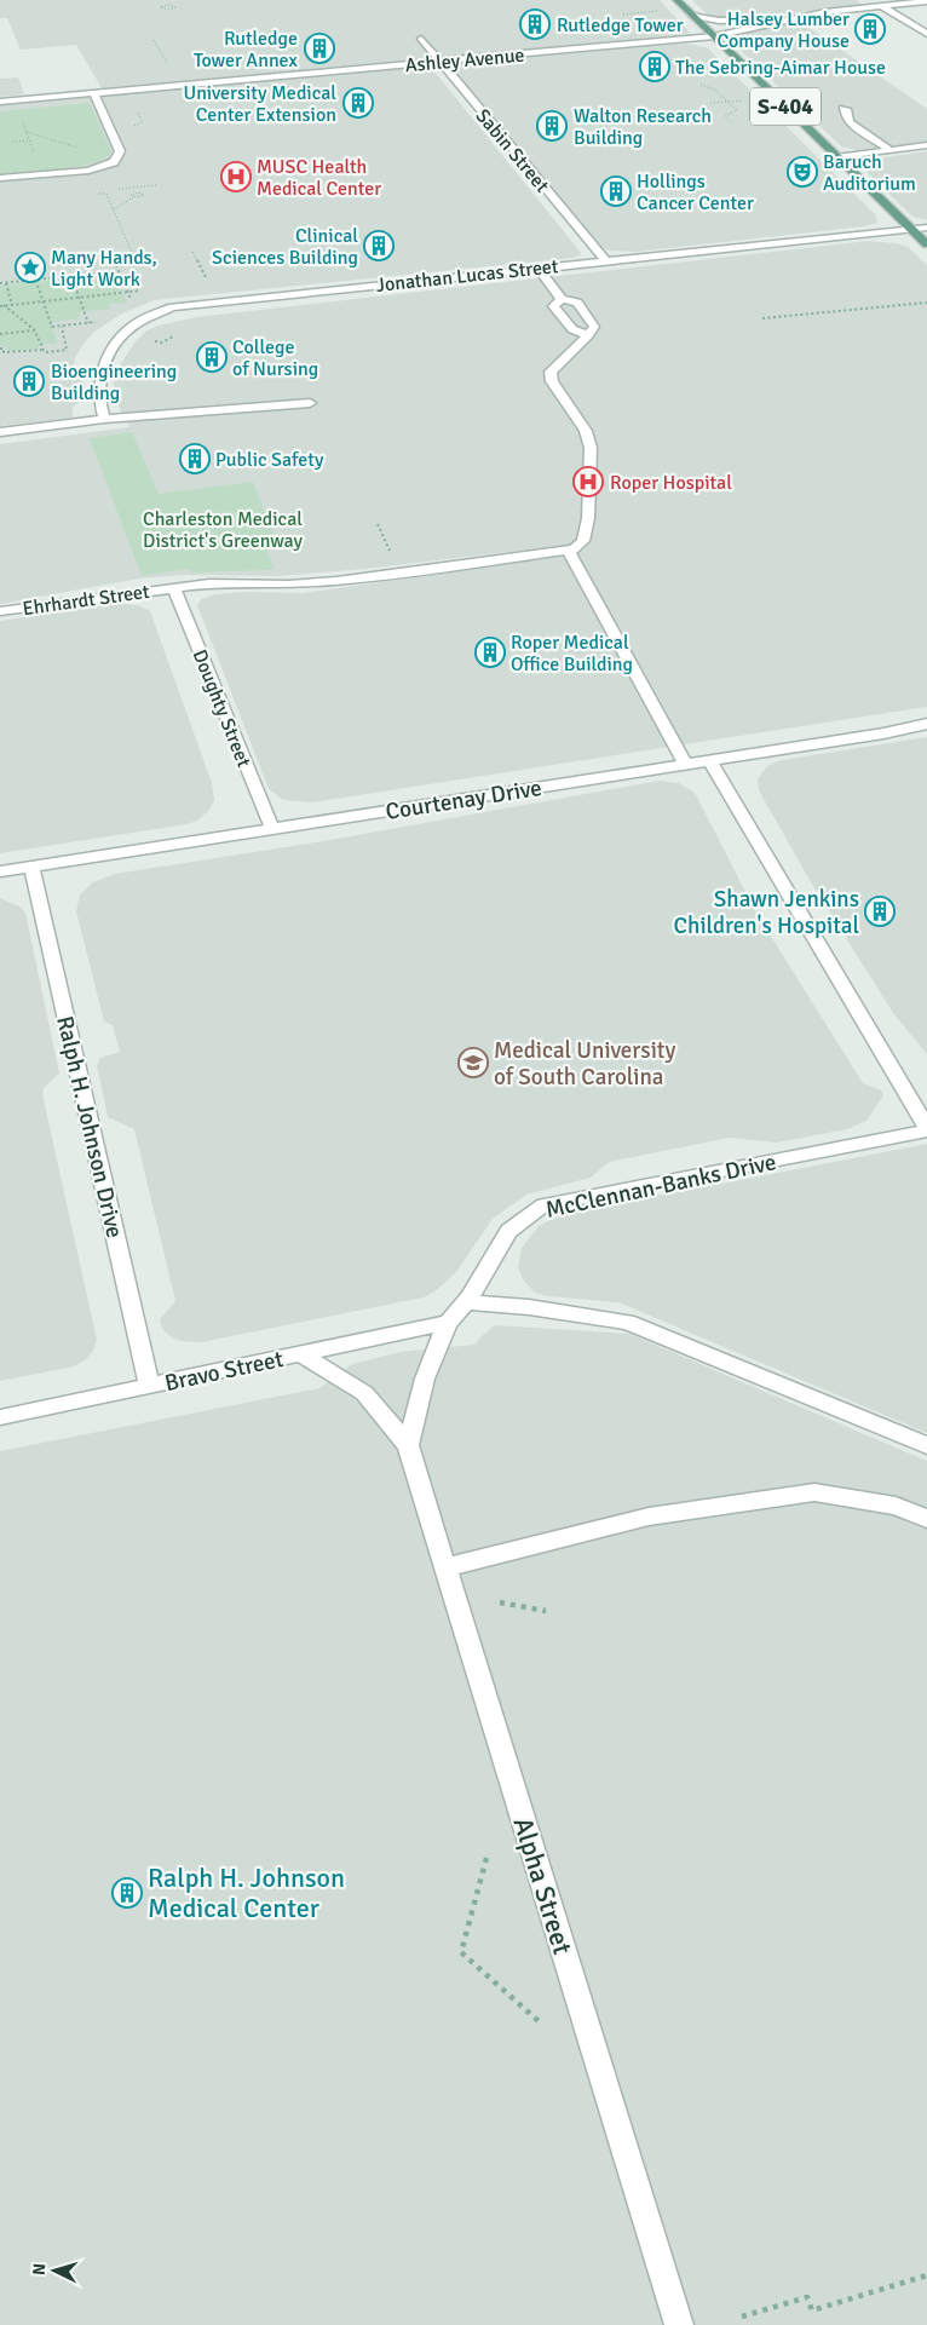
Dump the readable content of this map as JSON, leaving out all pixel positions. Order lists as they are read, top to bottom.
{
  "streets": {
    "main road": ["S-404"],
    "street": [
      "Ashley Avenue",
      "Sabin Street",
      "Jonathan Lucas Street",
      "Ehrhardt Street",
      "Doughty Street",
      "Courtenay Drive",
      "Ralph H. Johnson Drive",
      "McClennan-Banks Drive",
      "Bravo Street",
      "Alpha Street"
    ]
  },
  "crossings": [
    ["Ashley Avenue", "S-404"],
    ["Ashley Avenue", "Sabin Street"],
    ["S-404", "Jonathan Lucas Street"],
    ["Sabin Street", "Jonathan Lucas Street"],
    ["Ehrhardt Street", "Doughty Street"],
    ["Doughty Street", "Courtenay Drive"],
    ["Courtenay Drive", "Ralph H. Johnson Drive"],
    ["Ralph H. Johnson Drive", "Bravo Street"],
    ["McClennan-Banks Drive", "Bravo Street"],
    ["Bravo Street", "Alpha Street"]
  ],
  "parks": ["Charleston Medical District's Greenway"],
  "places": {
    "building": [
      "Rutledge Tower",
      "Halsey Lumber Company House",
      "Rutledge Tower Annex",
      "The Sebring-Aimar House",
      "University Medical Center Extension",
      "Walton Research Building",
      "Hollings Cancer Center",
      "Clinical Sciences Building",
      "College of Nursing",
      "Bioengineering Building",
      "Public Safety",
      "Roper Medical Office Building",
      "Shawn Jenkins Children's Hospital",
      "Ralph H. Johnson Medical Center"
    ],
    "theatre": ["Baruch Auditorium"],
    "hospital": ["MUSC Health Medical Center", "Roper Hospital"],
    "place": ["Many Hands, Light Work"],
    "school or university": ["Medical University of South Carolina"]
  },
  "north": "left"
}
